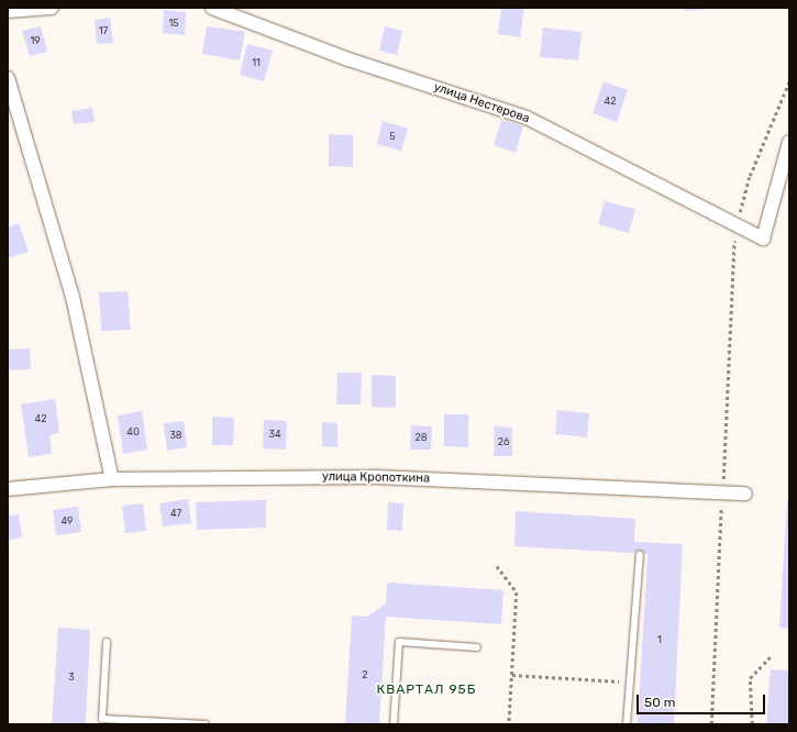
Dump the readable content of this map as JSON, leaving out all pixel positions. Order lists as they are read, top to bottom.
{
  "streets": {
    "street": ["улица Нестерова", "улица Кропоткина"]
  },
  "districts": ["КВАРТАЛ 95Б"],
  "house_numbers": [
    "15",
    "17",
    "19",
    "11",
    "42",
    "5",
    "42",
    "40",
    "34",
    "38",
    "28",
    "26",
    "47",
    "49",
    "1",
    "2",
    "3"
  ],
  "scale_bar": "50 m"
}
